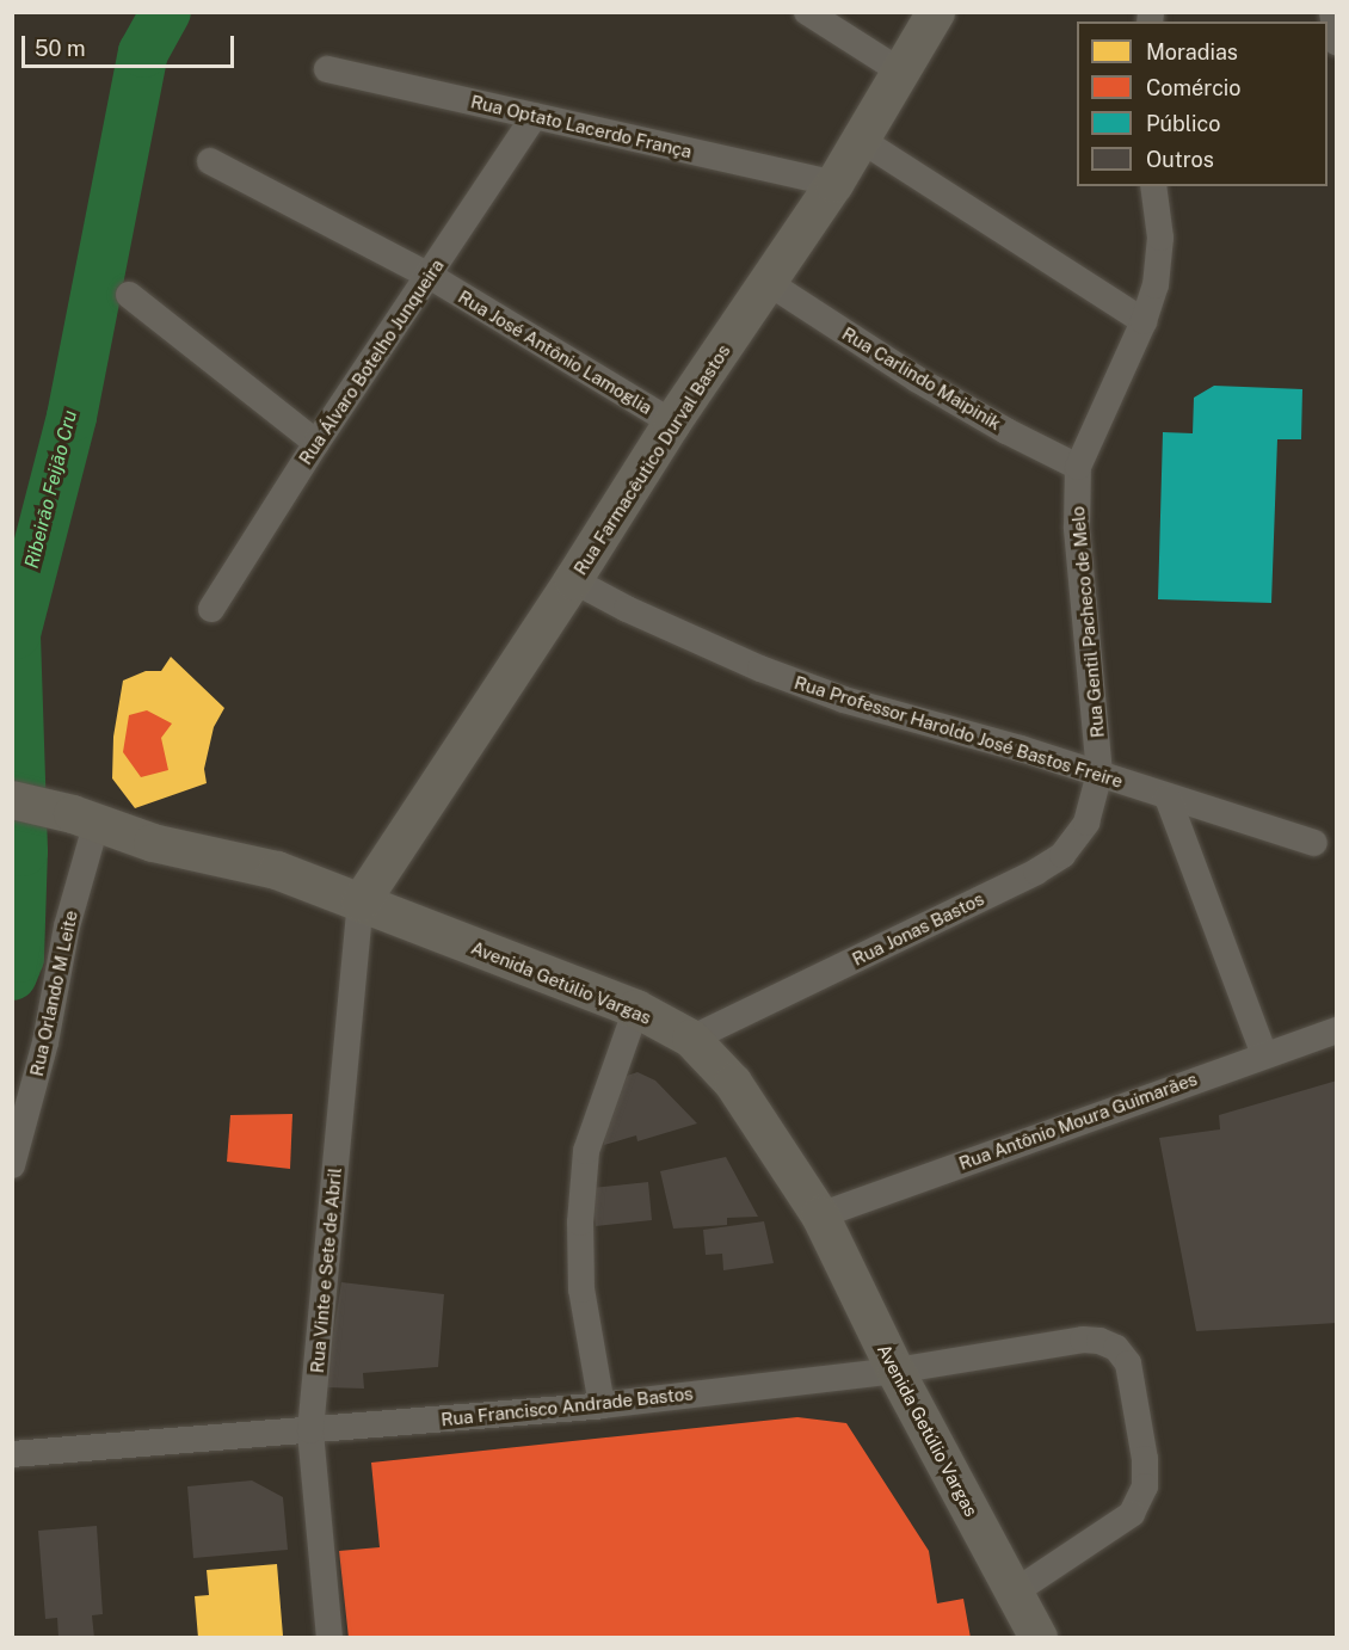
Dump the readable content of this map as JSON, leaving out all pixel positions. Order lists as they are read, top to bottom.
{
  "streets": {
    "main road": ["Rua Farmacêutico Durval Bastos", "Avenida Getúlio Vargas"],
    "street": [
      "Rua Optato Lacerdo França",
      "Rua José Antônio Lamoglia",
      "Rua Álvaro Botelho Junqueira",
      "Rua Carlindo Maipinik",
      "Rua Gentil Pacheco de Melo",
      "Rua Professor Haroldo José Bastos Freire",
      "Rua Jonas Bastos",
      "Rua Orlando M Leite",
      "Rua Antônio Moura Guimarães",
      "Rua Vinte e Sete de Abril",
      "Rua Francisco Andrade Bastos"
    ]
  },
  "crossings": [
    ["Rua Optato Lacerdo França", "Rua Álvaro Botelho Junqueira"],
    ["Rua Optato Lacerdo França", "Rua Farmacêutico Durval Bastos"],
    ["Rua José Antônio Lamoglia", "Rua Álvaro Botelho Junqueira"],
    ["Rua José Antônio Lamoglia", "Rua Farmacêutico Durval Bastos"],
    ["Rua Carlindo Maipinik", "Rua Farmacêutico Durval Bastos"],
    ["Rua Carlindo Maipinik", "Rua Gentil Pacheco de Melo"],
    ["Rua Farmacêutico Durval Bastos", "Rua Professor Haroldo José Bastos Freire"],
    ["Rua Farmacêutico Durval Bastos", "Avenida Getúlio Vargas"],
    ["Rua Farmacêutico Durval Bastos", "Rua Vinte e Sete de Abril"],
    ["Rua Gentil Pacheco de Melo", "Rua Professor Haroldo José Bastos Freire"],
    ["Rua Gentil Pacheco de Melo", "Rua Jonas Bastos"],
    ["Rua Professor Haroldo José Bastos Freire", "Rua Jonas Bastos"],
    ["Rua Jonas Bastos", "Avenida Getúlio Vargas"],
    ["Avenida Getúlio Vargas", "Rua Orlando M Leite"],
    ["Avenida Getúlio Vargas", "Rua Antônio Moura Guimarães"],
    ["Avenida Getúlio Vargas", "Rua Vinte e Sete de Abril"],
    ["Avenida Getúlio Vargas", "Rua Francisco Andrade Bastos"],
    ["Rua Vinte e Sete de Abril", "Rua Francisco Andrade Bastos"]
  ],
  "water": ["Ribeirão Feijão Cru"],
  "legend": [
    "Moradias",
    "Comércio",
    "Público",
    "Outros"
  ],
  "scale_bar": "50 m"
}
